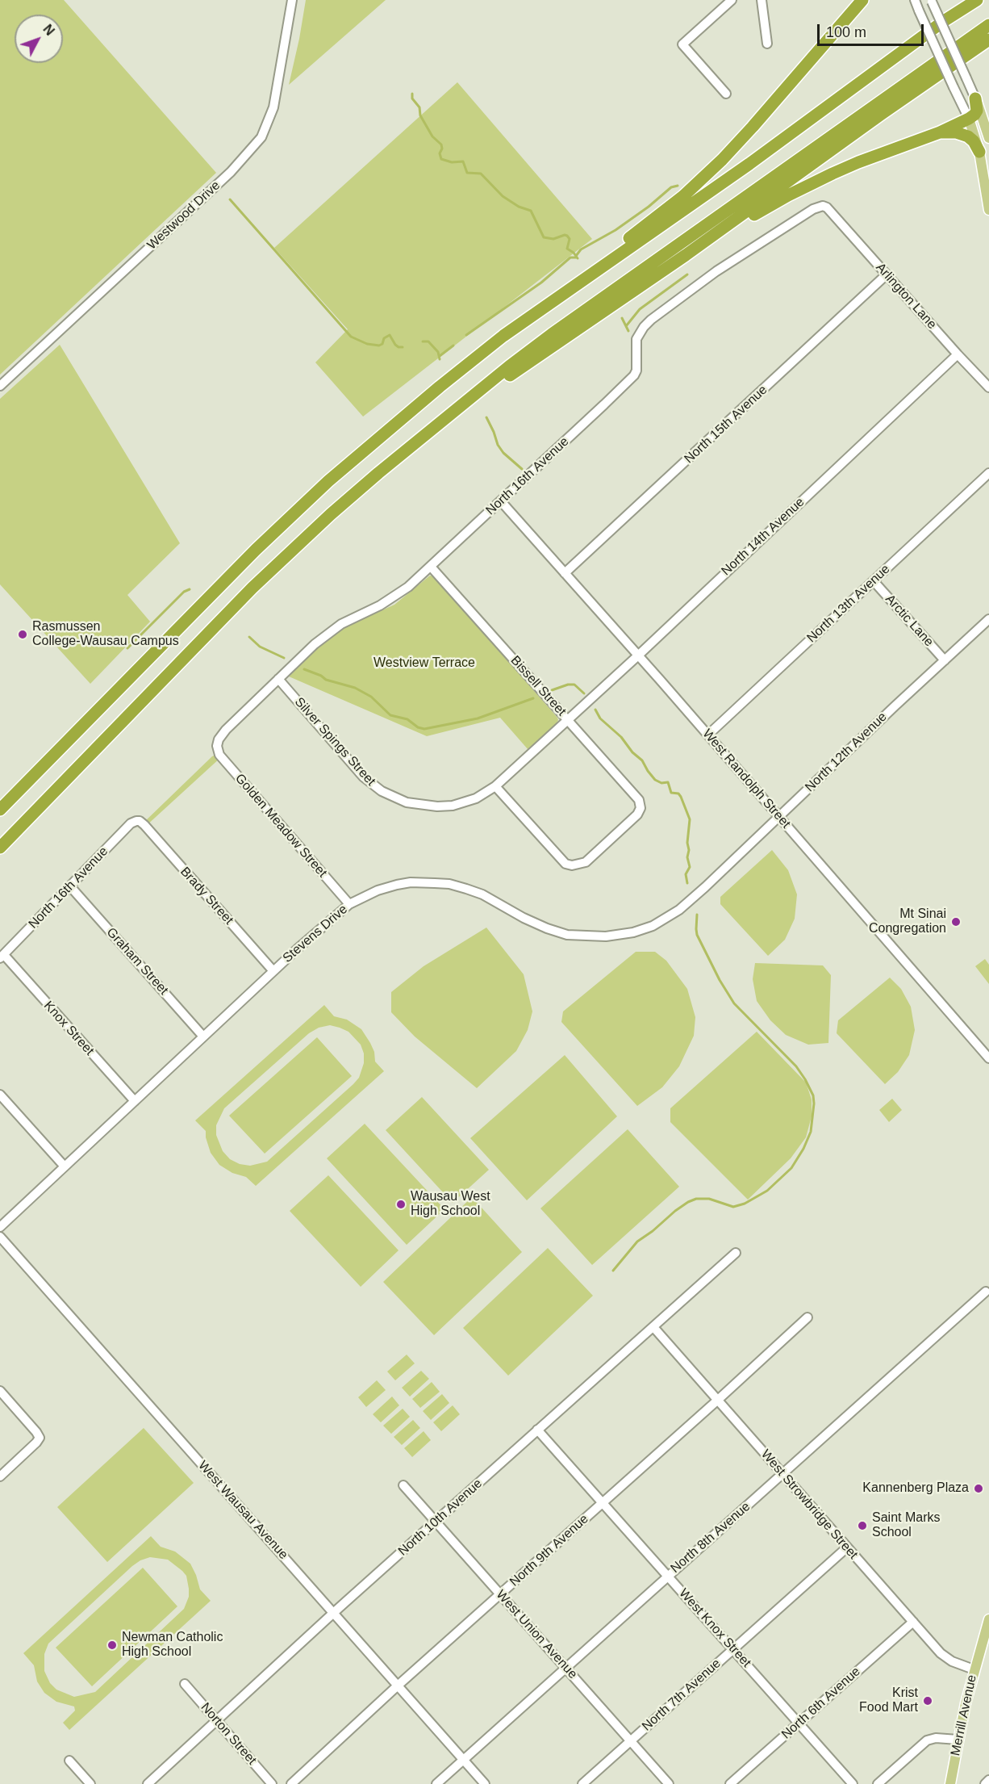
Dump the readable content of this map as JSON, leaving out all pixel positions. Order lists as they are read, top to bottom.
{
  "streets": {
    "main road": ["Merrill Avenue"],
    "street": [
      "Westwood Drive",
      "Arlington Lane",
      "North 15th Avenue",
      "North 16th Avenue",
      "North 14th Avenue",
      "North 13th Avenue",
      "Arctic Lane",
      "Bissell Street",
      "Silver Spings Street",
      "North 12th Avenue",
      "West Randolph Street",
      "Golden Meadow Street",
      "Brady Street",
      "Stevens Drive",
      "Graham Street",
      "Knox Street",
      "West Strowbridge Street",
      "West Wausau Avenue",
      "North 10th Avenue",
      "North 8th Avenue",
      "North 9th Avenue",
      "West Knox Street",
      "West Union Avenue",
      "North 7th Avenue",
      "North 6th Avenue",
      "Norton Street"
    ]
  },
  "crossings": [
    ["Arlington Lane", "North 15th Avenue"],
    ["Arlington Lane", "North 16th Avenue"],
    ["Arlington Lane", "North 14th Avenue"],
    ["North 15th Avenue", "West Randolph Street"],
    ["North 16th Avenue", "Bissell Street"],
    ["North 16th Avenue", "Silver Spings Street"],
    ["North 16th Avenue", "West Randolph Street"],
    ["North 16th Avenue", "Golden Meadow Street"],
    ["North 16th Avenue", "Brady Street"],
    ["North 16th Avenue", "Graham Street"],
    ["North 16th Avenue", "Knox Street"],
    ["North 14th Avenue", "Bissell Street"],
    ["North 14th Avenue", "Silver Spings Street"],
    ["North 14th Avenue", "West Randolph Street"],
    ["North 13th Avenue", "Arctic Lane"],
    ["North 13th Avenue", "West Randolph Street"],
    ["Arctic Lane", "North 12th Avenue"],
    ["Bissell Street", "Silver Spings Street"],
    ["North 12th Avenue", "West Randolph Street"],
    ["North 12th Avenue", "Stevens Drive"],
    ["Golden Meadow Street", "Stevens Drive"],
    ["Brady Street", "Stevens Drive"],
    ["Stevens Drive", "Graham Street"],
    ["Stevens Drive", "Knox Street"],
    ["West Strowbridge Street", "North 10th Avenue"],
    ["West Strowbridge Street", "North 8th Avenue"],
    ["West Strowbridge Street", "North 9th Avenue"],
    ["West Strowbridge Street", "North 7th Avenue"],
    ["West Strowbridge Street", "North 6th Avenue"],
    ["West Strowbridge Street", "Merrill Avenue"],
    ["West Wausau Avenue", "North 10th Avenue"],
    ["West Wausau Avenue", "North 8th Avenue"],
    ["West Wausau Avenue", "North 9th Avenue"],
    ["North 10th Avenue", "West Knox Street"],
    ["North 10th Avenue", "West Union Avenue"],
    ["North 10th Avenue", "Norton Street"],
    ["North 8th Avenue", "West Knox Street"],
    ["North 8th Avenue", "West Union Avenue"],
    ["North 9th Avenue", "West Knox Street"],
    ["North 9th Avenue", "West Union Avenue"],
    ["West Knox Street", "North 7th Avenue"],
    ["West Knox Street", "North 6th Avenue"],
    ["West Union Avenue", "North 7th Avenue"]
  ],
  "parks": ["Westview Terrace"],
  "places": [
    "Rasmussen College-Wausau Campus",
    "Mt Sinai Congregation",
    "Wausau West High School",
    "Kannenberg Plaza",
    "Saint Marks School",
    "Newman Catholic High School",
    "Krist Food Mart"
  ],
  "scale_bar": "100 m",
  "north": "top right"
}
